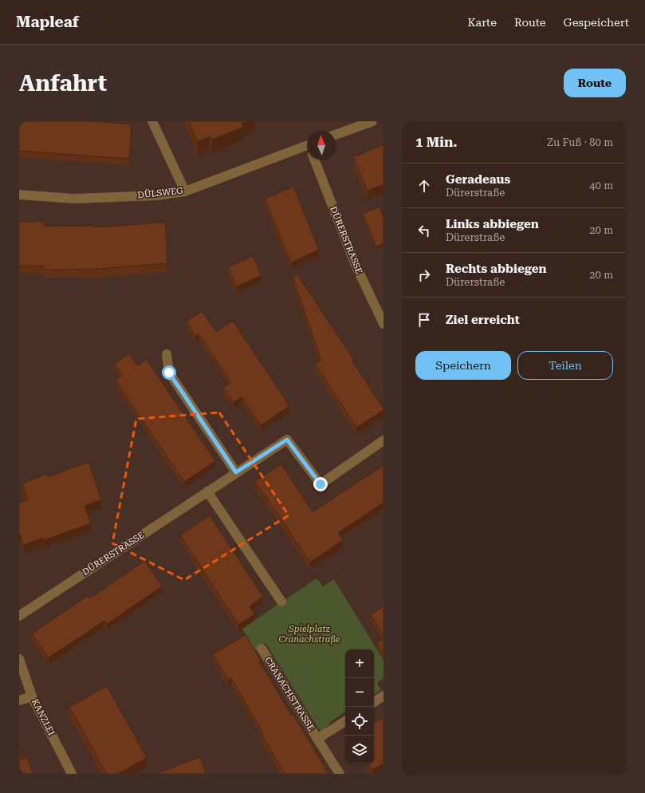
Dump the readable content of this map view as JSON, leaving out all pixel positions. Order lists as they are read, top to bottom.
{
  "streets": {
    "street": [
      "DÜLSWEG",
      "DÜRERSTRASSE",
      "CRANACHSTRASSE",
      "KANZLEI"
    ]
  },
  "parks": ["Spielplatz Cranachstraße"],
  "north": "top",
  "page": {
    "header": "Mapleaf",
    "nav": ["Karte", "Route", "Gespeichert"],
    "buttons": [
      "Route",
      ["Speichern", "Teilen"]
    ],
    "title": "Anfahrt",
    "heading": ["1 Min.", "Zu Fuß · 80 m"],
    "list": [
      ["Geradeaus", "Dürerstraße", "40 m"],
      ["Links abbiegen", "Dürerstraße", "20 m"],
      ["Rechts abbiegen", "Dürerstraße", "20 m"],
      "Ziel erreicht"
    ],
    "map_buttons": ["+", "−"]
  }
}
